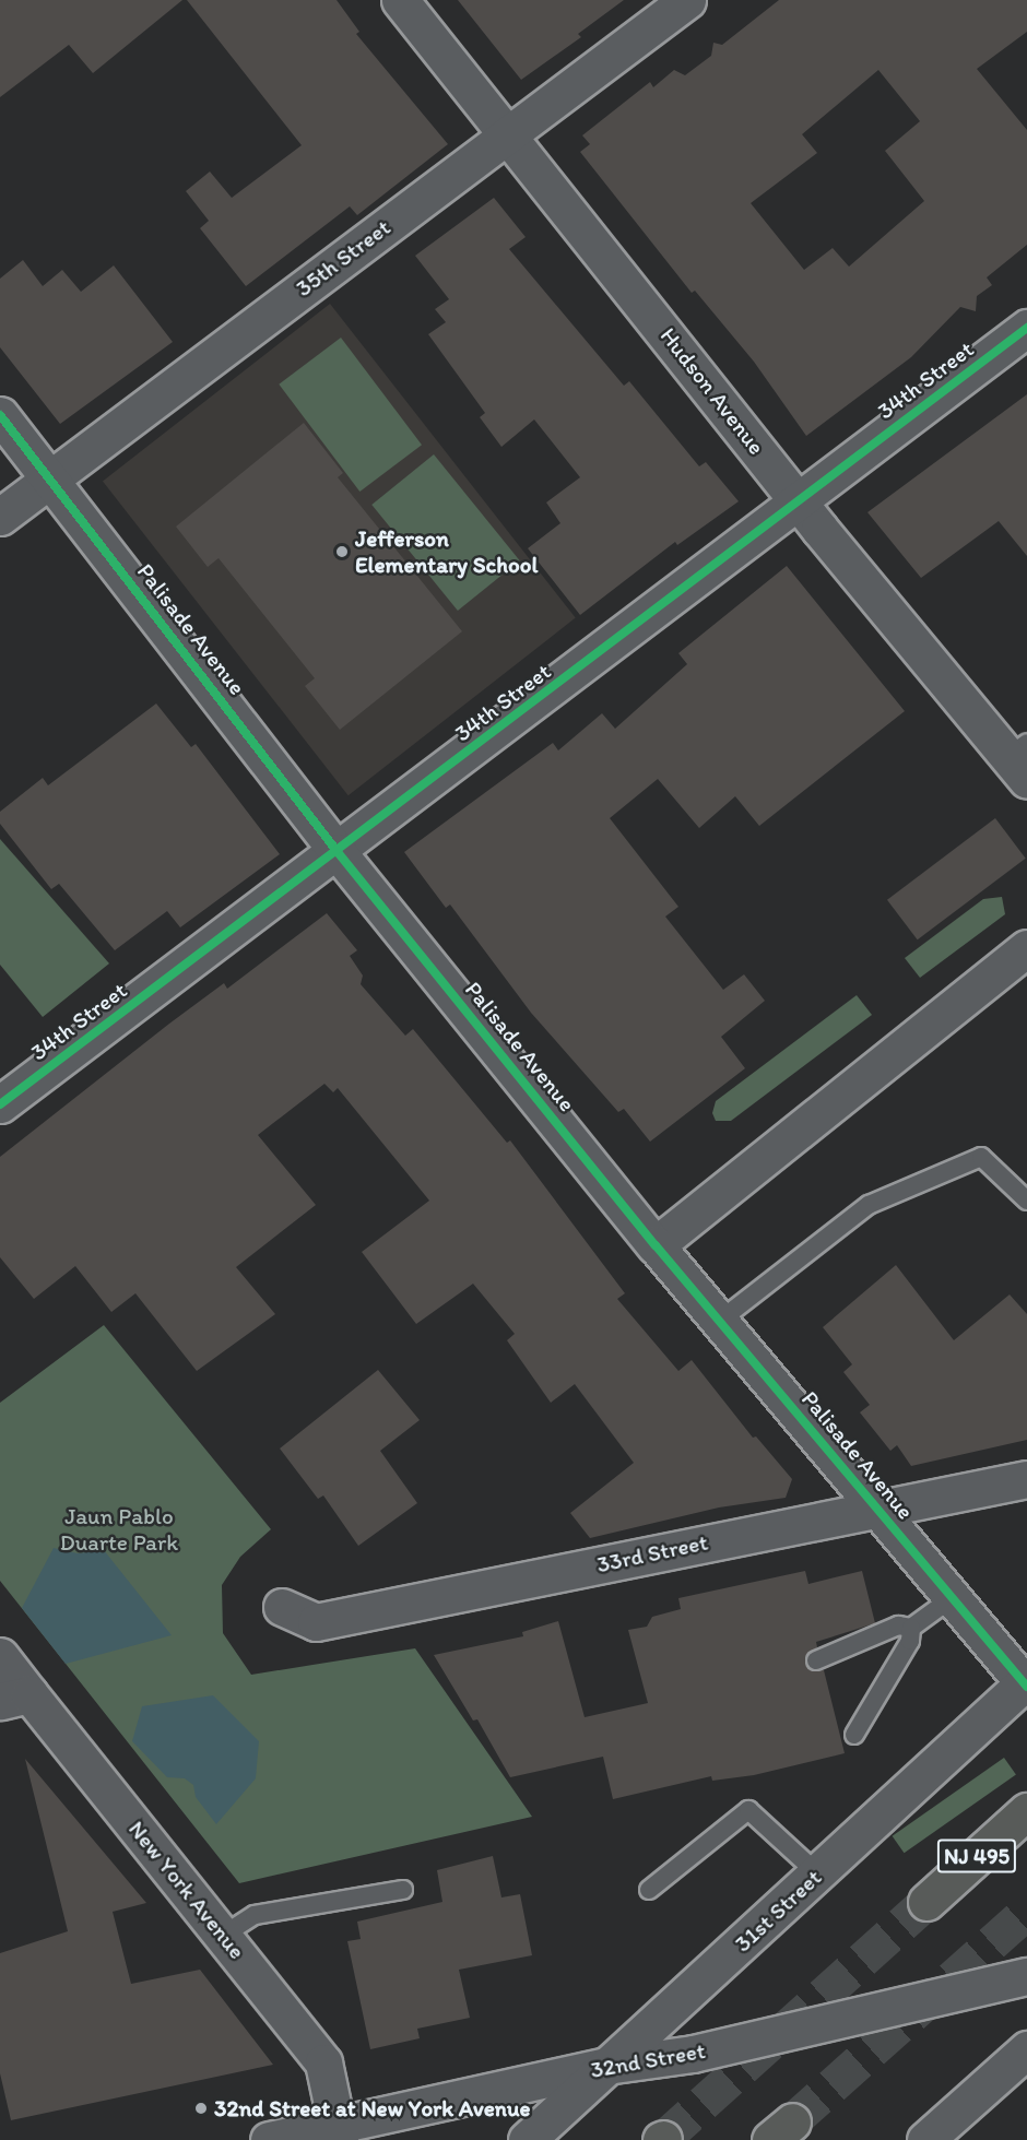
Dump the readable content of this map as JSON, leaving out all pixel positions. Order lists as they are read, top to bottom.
{
  "streets": {
    "highway": ["NJ 495"],
    "street": [
      "35th Street",
      "34th Street",
      "Hudson Avenue",
      "Palisade Avenue",
      "33rd Street",
      "New York Avenue",
      "31st Street",
      "32nd Street"
    ]
  },
  "crossings": [
    ["35th Street", "Hudson Avenue"],
    ["35th Street", "Palisade Avenue"],
    ["34th Street", "Hudson Avenue"],
    ["34th Street", "Palisade Avenue"],
    ["Palisade Avenue", "33rd Street"],
    ["Palisade Avenue", "31st Street"],
    ["New York Avenue", "32nd Street"],
    ["31st Street", "32nd Street"]
  ],
  "parks": ["Jaun Pablo Duarte Park"],
  "places": ["Jefferson Elementary School", "32nd Street at New York Avenue"]
}
